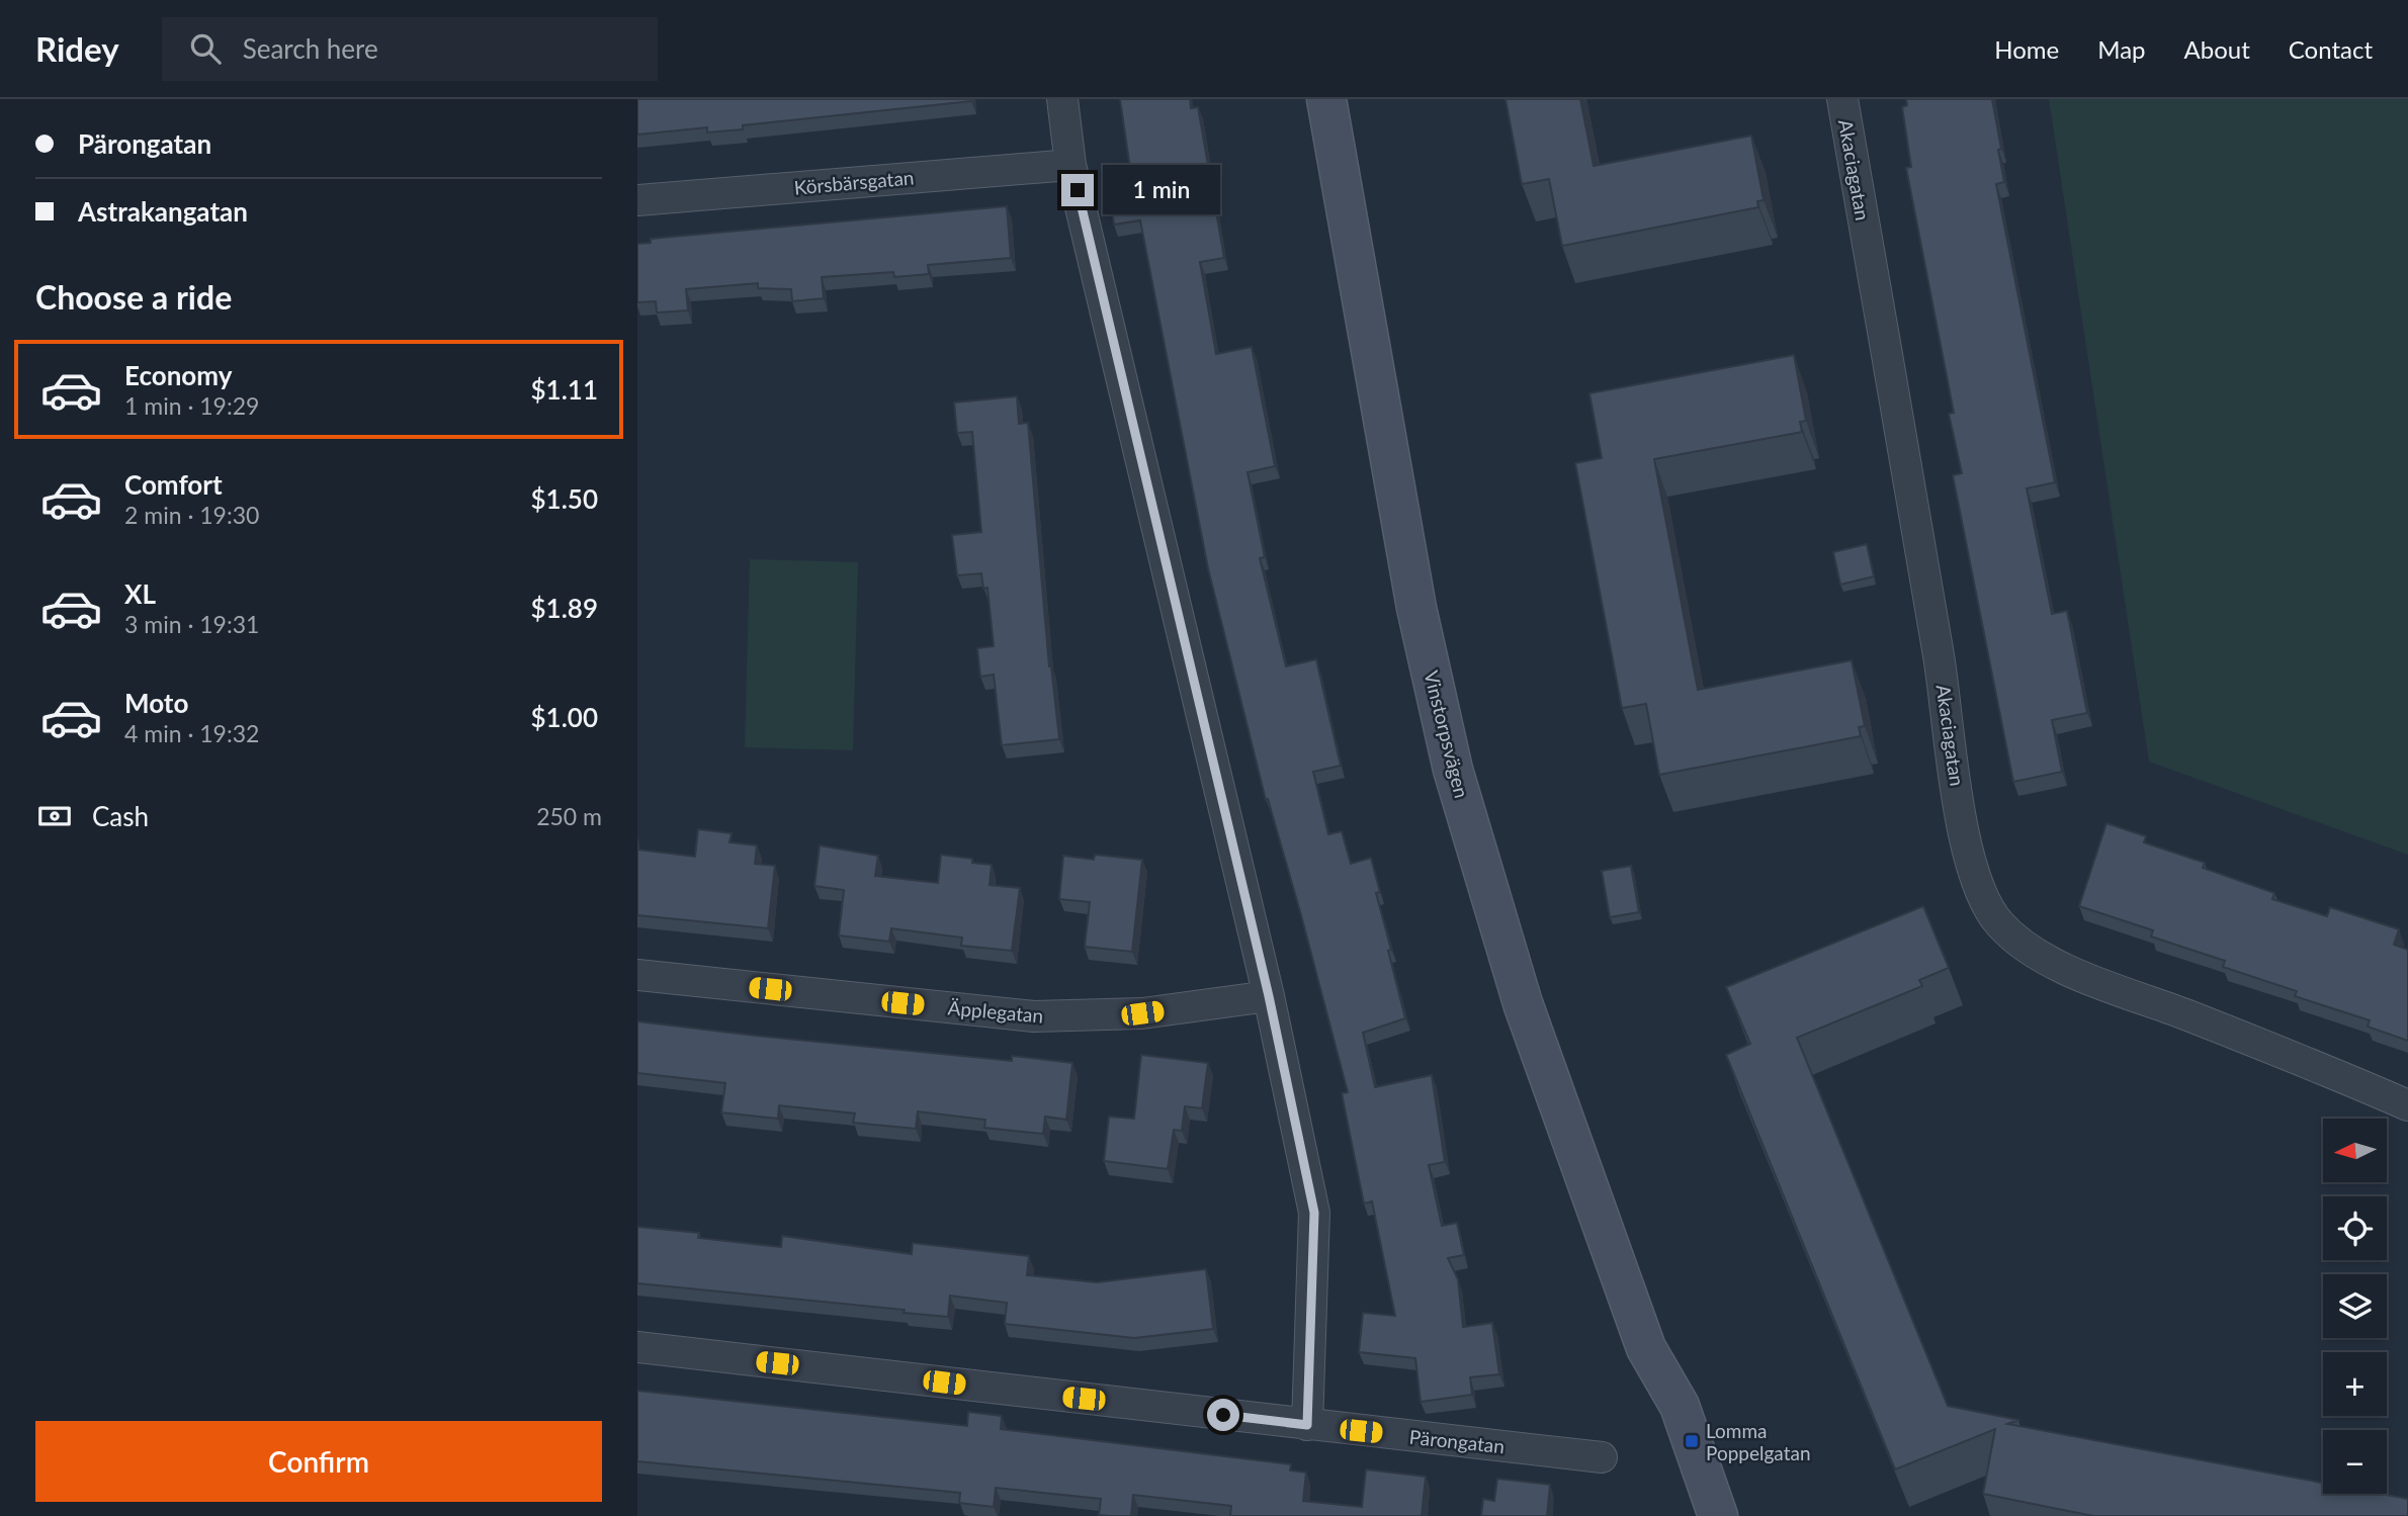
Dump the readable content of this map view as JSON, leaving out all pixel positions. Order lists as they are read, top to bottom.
{
  "streets": {
    "street": [
      "Akaciagatan",
      "Körsbärsgatan",
      "Vinstorpsvägen",
      "Äpplegatan",
      "Pärongatan"
    ]
  },
  "places": {
    "transit": ["Lomma Poppelgatan"]
  },
  "north": "left",
  "page": {
    "header": "Ridey",
    "search": "Search here",
    "nav": [
      "Home",
      "Map",
      "About",
      "Contact"
    ],
    "banner": ["Pärongatan", "Astrakangatan"],
    "bubble": "1 min",
    "heading": "Choose a ride",
    "list": [
      {
        "name": "Economy",
        "note": "1 min · 19:29",
        "value": "$1.11"
      },
      {
        "name": "Comfort",
        "note": "2 min · 19:30",
        "value": "$1.50"
      },
      {
        "name": "XL",
        "note": "3 min · 19:31",
        "value": "$1.89"
      },
      {
        "name": "Moto",
        "note": "4 min · 19:32",
        "value": "$1.00"
      }
    ],
    "pay": ["Cash", "250 m"],
    "map_buttons": ["+", "−"],
    "buttons": "Confirm"
  }
}
